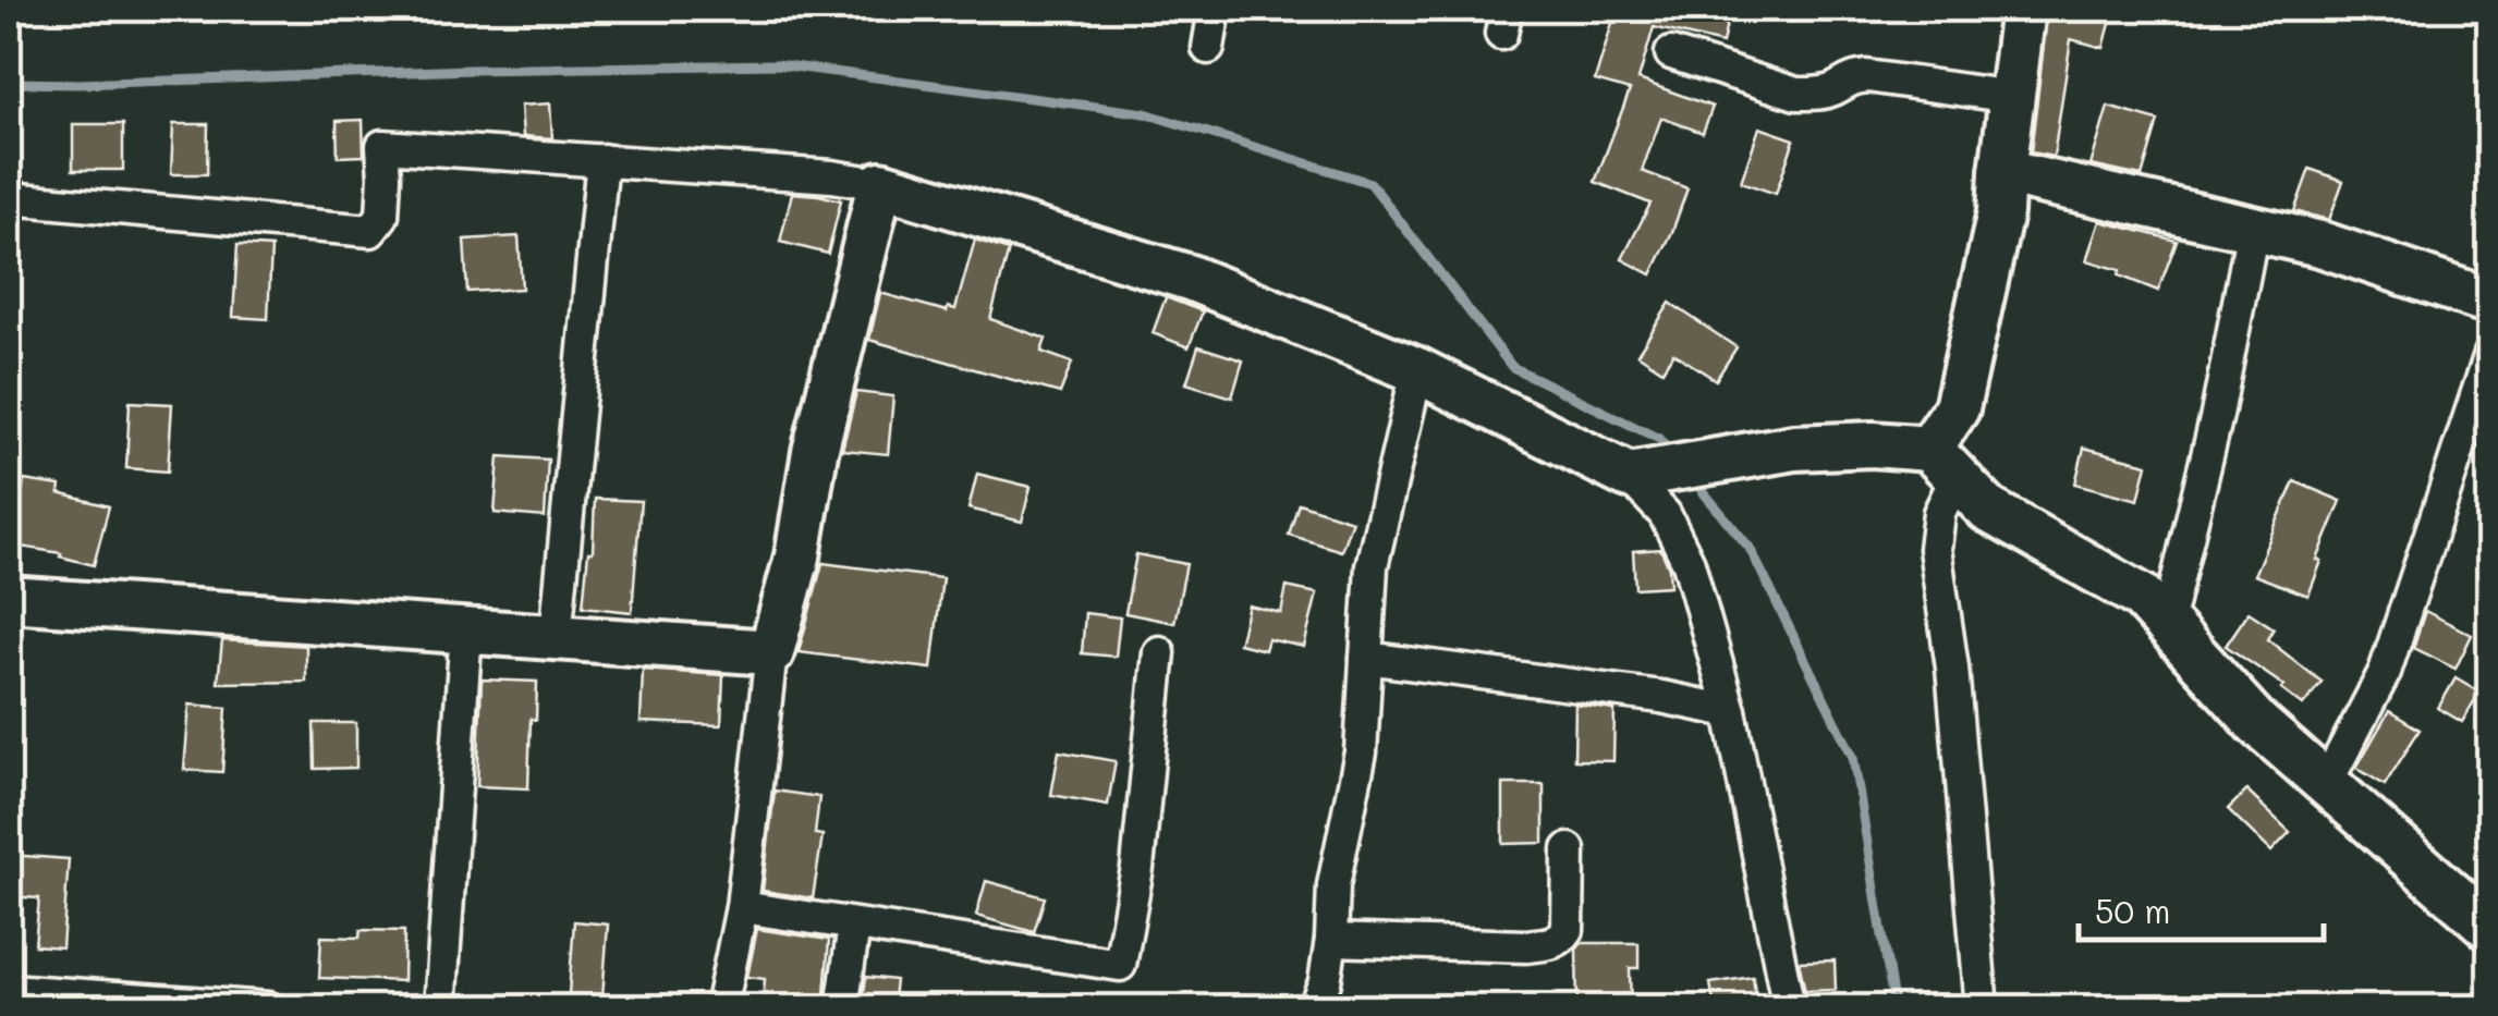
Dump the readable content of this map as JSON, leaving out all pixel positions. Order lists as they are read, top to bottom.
{
  "scale_bar": "50 m"
}
